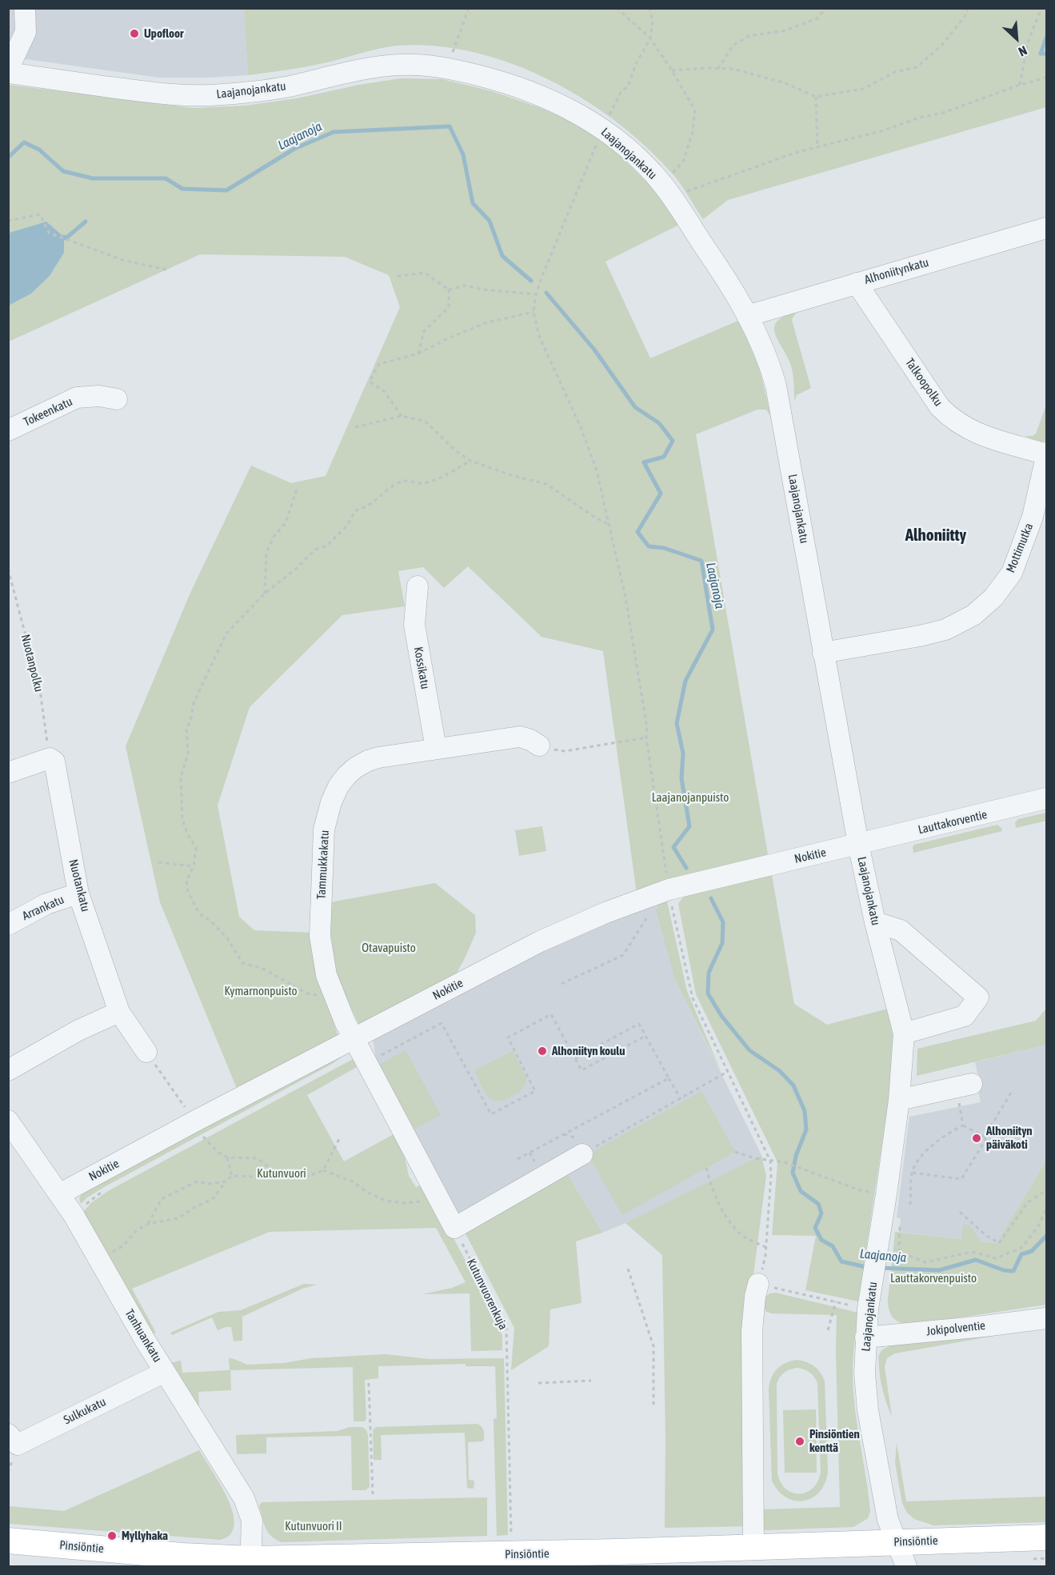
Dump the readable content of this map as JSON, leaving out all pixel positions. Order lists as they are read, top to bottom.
{
  "streets": {
    "main road": ["Pinsiöntie"],
    "street": [
      "Laajanojankatu",
      "Alhoniitynkatu",
      "Talkoopolku",
      "Tokeenkatu",
      "Mottimutka",
      "Kossikatu",
      "Lauttakorventie",
      "Nokitie",
      "Tammukkakatu",
      "Nuotankatu",
      "Arrankatu",
      "Jokipolventie",
      "Tanhuankatu",
      "Sulkukatu"
    ],
    "path": ["Nuotanpolku", "Kutunvuorenkuja"]
  },
  "crossings": [
    ["Laajanojankatu", "Alhoniitynkatu"],
    ["Laajanojankatu", "Mottimutka"],
    ["Laajanojankatu", "Lauttakorventie"],
    ["Laajanojankatu", "Nokitie"],
    ["Laajanojankatu", "Jokipolventie"],
    ["Laajanojankatu", "Pinsiöntie"],
    ["Alhoniitynkatu", "Talkoopolku"],
    ["Talkoopolku", "Mottimutka"],
    ["Nuotanpolku", "Nuotankatu"],
    ["Kossikatu", "Tammukkakatu"],
    ["Lauttakorventie", "Nokitie"],
    ["Nokitie", "Tammukkakatu"],
    ["Nokitie", "Tanhuankatu"],
    ["Nuotankatu", "Arrankatu"],
    ["Kutunvuorenkuja", "Pinsiöntie"],
    ["Tanhuankatu", "Sulkukatu"],
    ["Tanhuankatu", "Pinsiöntie"]
  ],
  "districts": ["Alhoniitty"],
  "water": ["Laajanoja"],
  "parks": [
    "Laajanojanpuisto",
    "Otavapuisto",
    "Kymarnonpuisto",
    "Kutunvuori",
    "Lauttakorvenpuisto",
    "Kutunvuori II"
  ],
  "places": [
    "Upofloor",
    "Alhoniityn koulu",
    "Alhoniityn päiväkoti",
    "Pinsiöntien kenttä",
    "Myllyhaka"
  ],
  "north": "bottom right"
}
